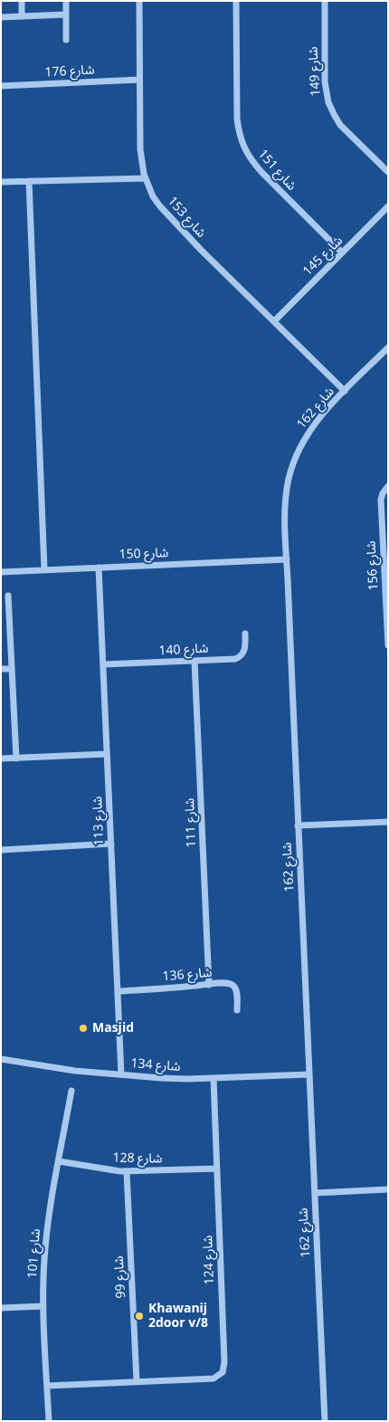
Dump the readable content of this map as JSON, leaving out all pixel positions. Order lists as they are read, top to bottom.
{
  "streets": {
    "street": [
      "شارع 176",
      "شارع 149",
      "شارع 151",
      "شارع 153",
      "شارع 145",
      "شارع 162",
      "شارع 150",
      "شارع 156",
      "شارع 140",
      "شارع 113",
      "شارع 111",
      "شارع 136",
      "شارع 134",
      "شارع 128",
      "شارع 101",
      "شارع 124",
      "شارع 99"
    ]
  },
  "crossings": [
    ["شارع 176", "شارع 153"],
    ["شارع 151", "شارع 145"],
    ["شارع 153", "شارع 145"],
    ["شارع 153", "شارع 162"],
    ["شارع 162", "شارع 150"],
    ["شارع 162", "شارع 134"],
    ["شارع 150", "شارع 113"],
    ["شارع 140", "شارع 113"],
    ["شارع 140", "شارع 111"],
    ["شارع 113", "شارع 136"],
    ["شارع 113", "شارع 134"],
    ["شارع 111", "شارع 136"],
    ["شارع 134", "شارع 124"],
    ["شارع 128", "شارع 101"],
    ["شارع 128", "شارع 124"],
    ["شارع 128", "شارع 99"],
    ["شارع 101", "شارع 124"],
    ["شارع 124", "شارع 99"]
  ],
  "places": ["Masjid", "Khawanij 2door v/8"]
}
